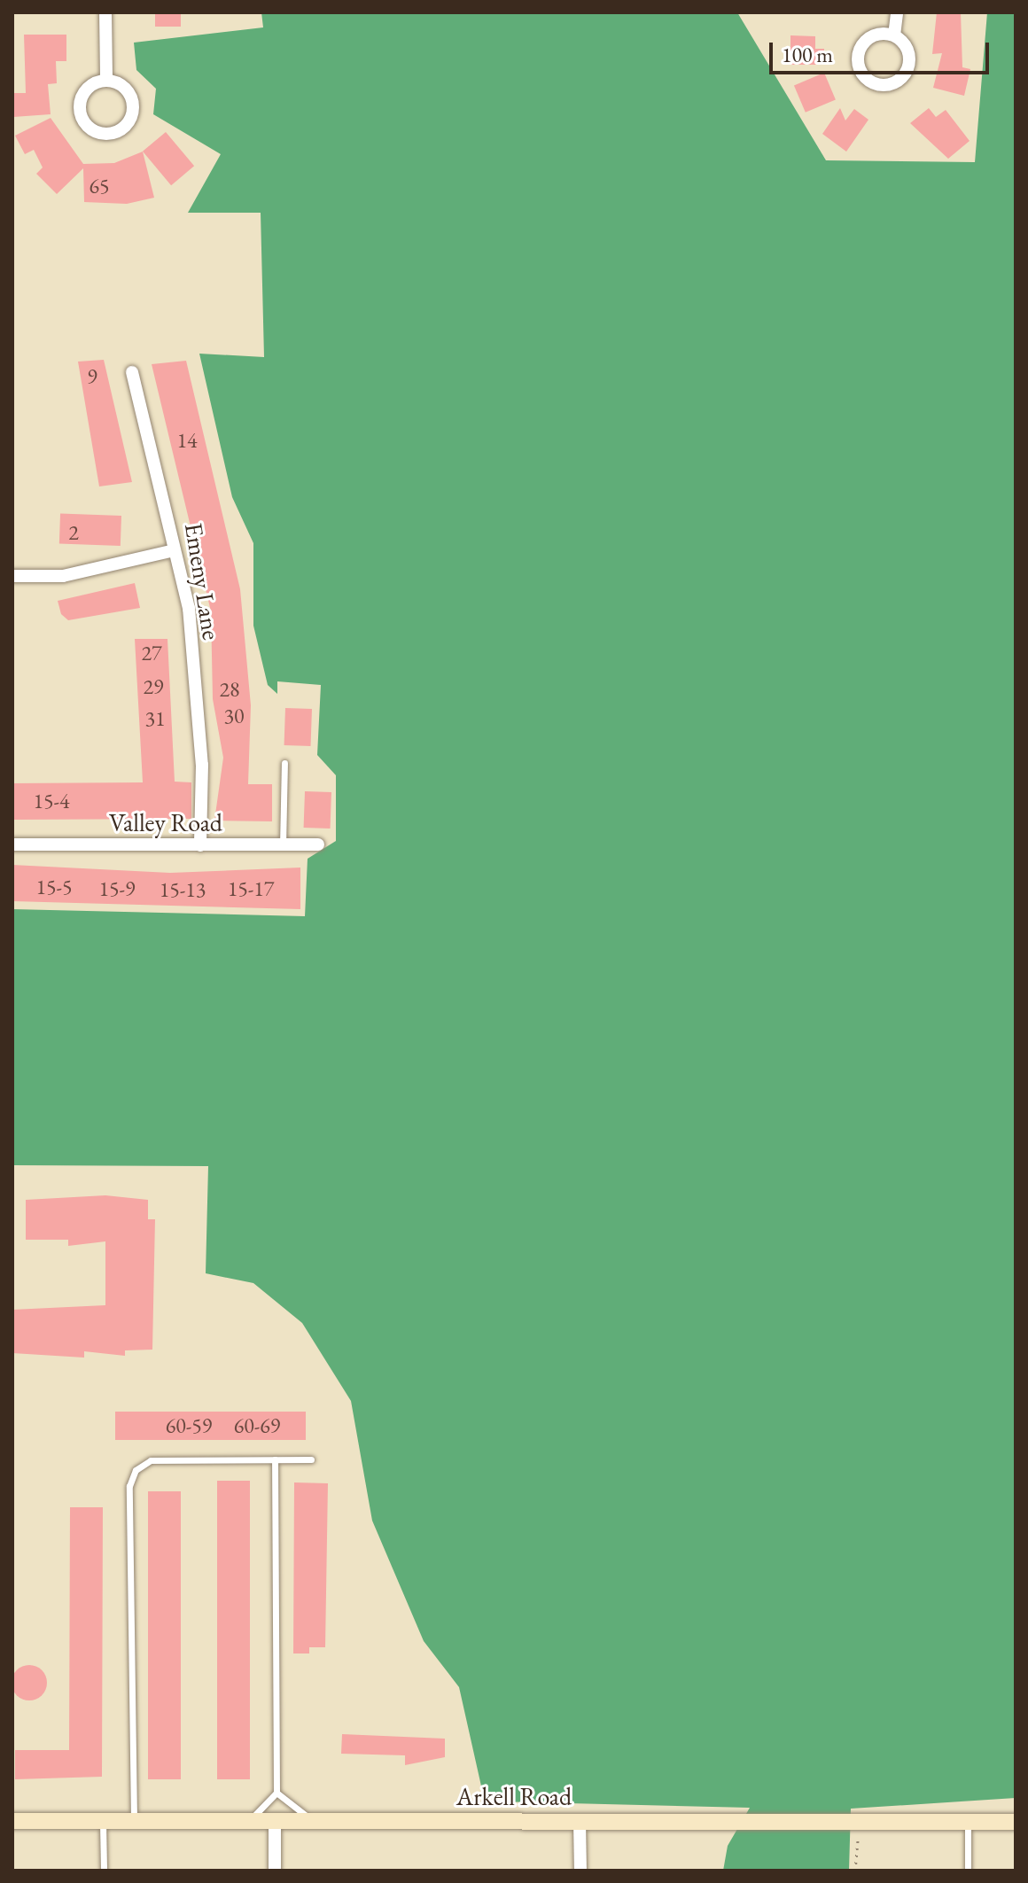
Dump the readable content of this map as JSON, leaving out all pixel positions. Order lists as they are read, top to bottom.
{
  "streets": {
    "main road": ["Arkell Road"],
    "street": ["Emeny Lane", "Valley Road"]
  },
  "crossings": [
    ["Emeny Lane", "Valley Road"]
  ],
  "house_numbers": [
    "65",
    "9",
    "14",
    "2",
    "27",
    "29",
    "28",
    "30",
    "31",
    "15-4",
    "15-5",
    "15-9",
    "15-17",
    "15-13",
    "60-59",
    "60-69"
  ],
  "scale_bar": "100 m"
}
